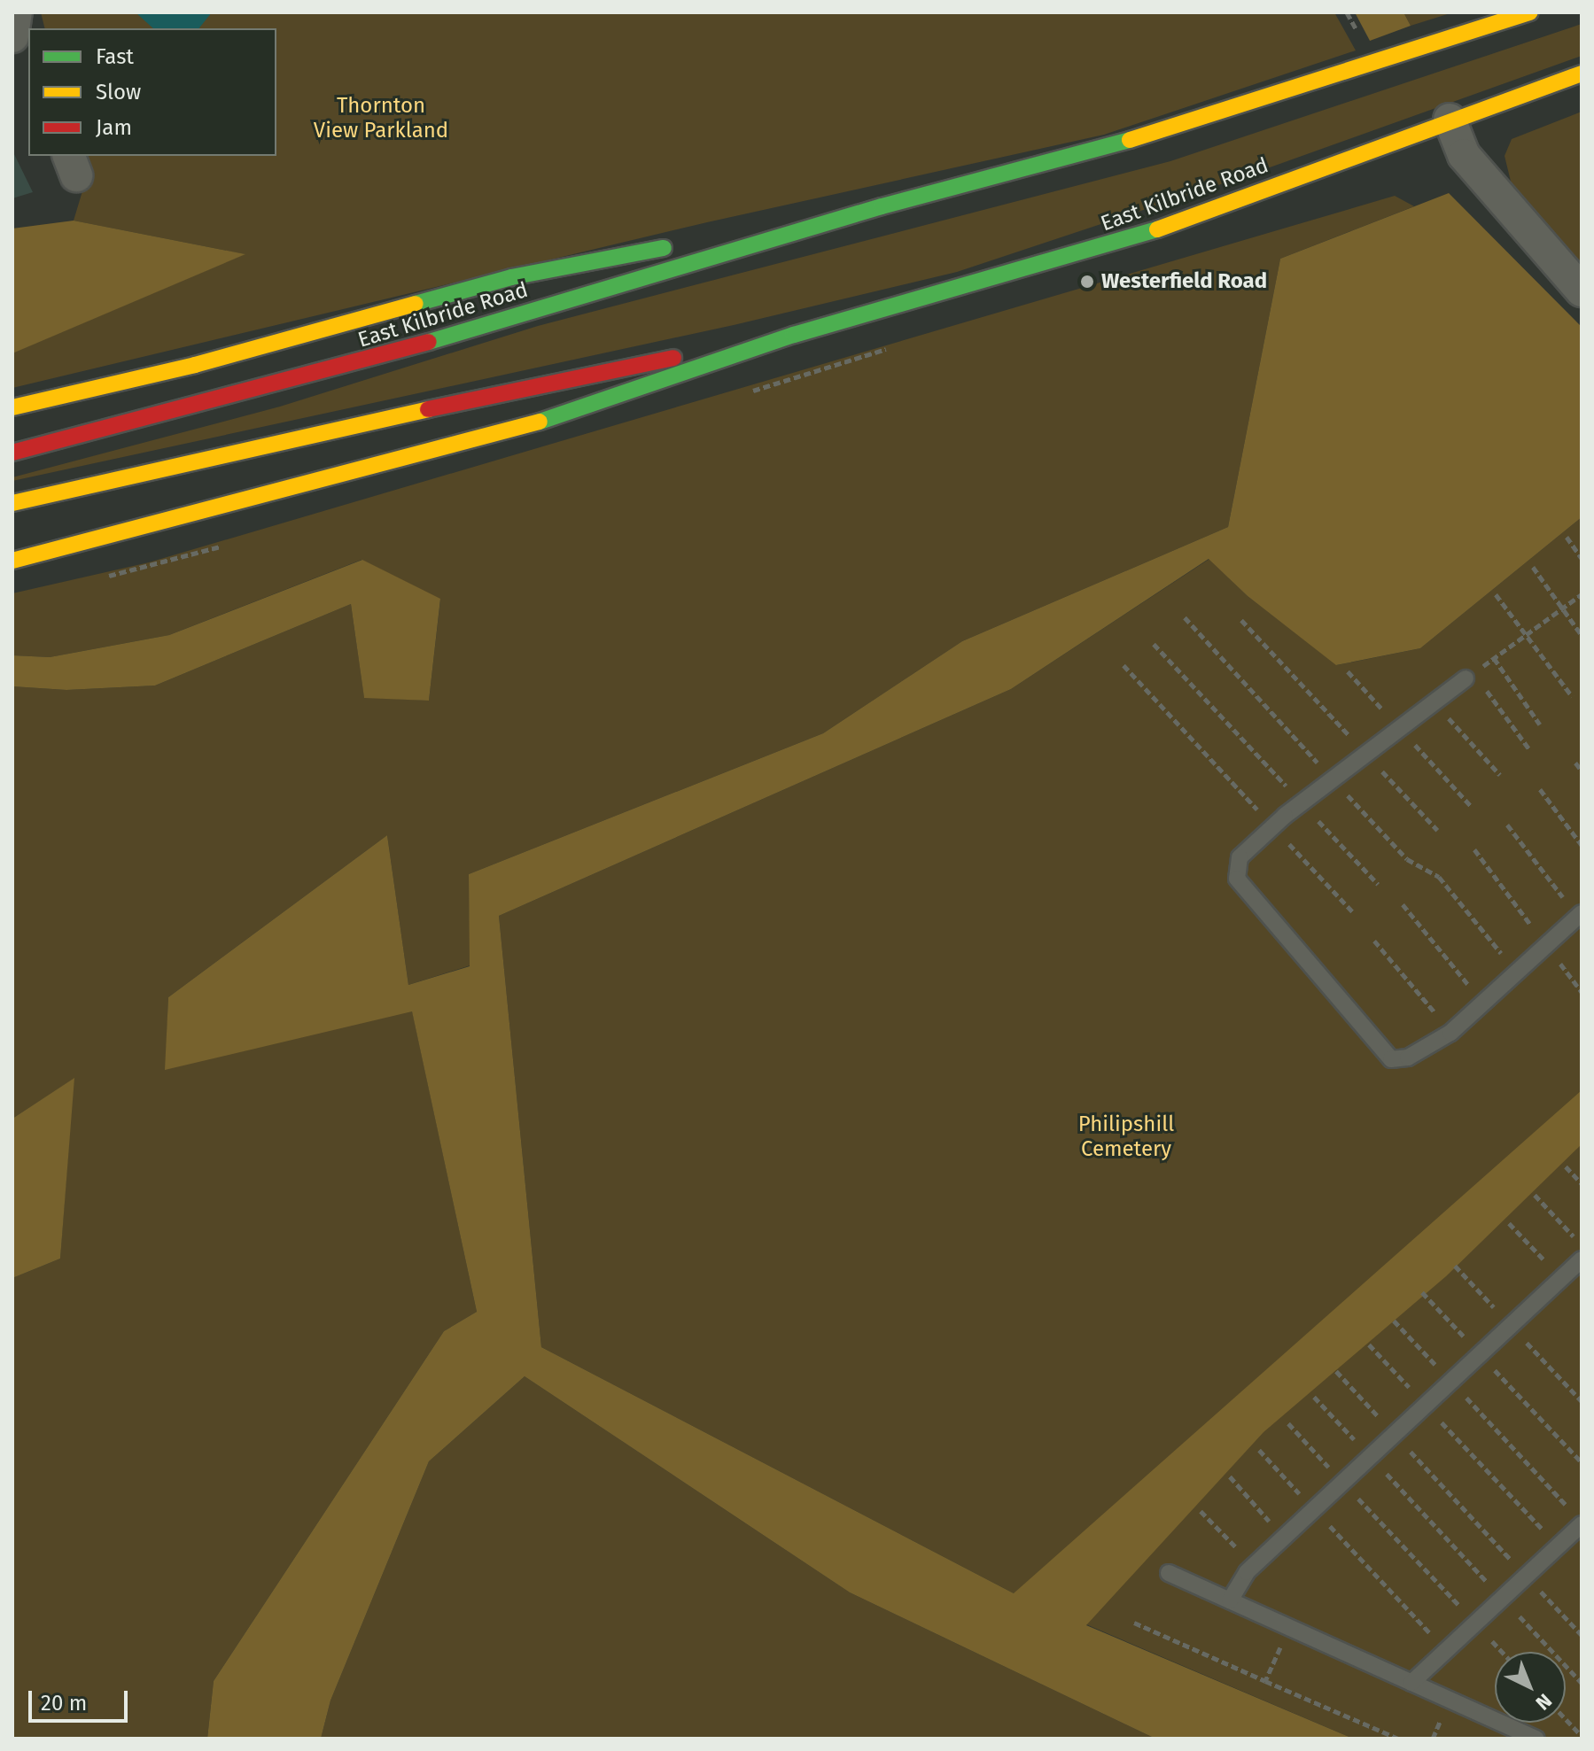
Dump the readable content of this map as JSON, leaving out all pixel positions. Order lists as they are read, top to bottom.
{
  "streets": {
    "main road": ["East Kilbride Road"]
  },
  "parks": ["Thornton View Parkland", "Philipshill Cemetery"],
  "places": ["Westerfield Road"],
  "legend": ["Fast", "Slow", "Jam"],
  "scale_bar": "20 m",
  "north": "bottom right"
}
